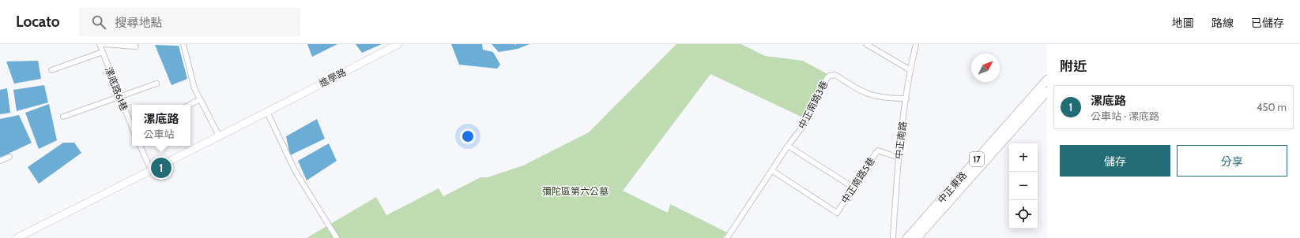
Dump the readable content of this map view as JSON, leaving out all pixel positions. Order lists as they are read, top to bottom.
{
  "streets": {
    "main road": ["17", "中正東路"],
    "street": [
      "進學路",
      "漯底路61巷",
      "中正南路3巷",
      "中正南路",
      "中正南路5巷"
    ]
  },
  "crossings": [
    ["中正南路3巷", "中正南路"],
    ["中正南路3巷", "中正南路5巷"],
    ["中正南路", "中正南路5巷"]
  ],
  "parks": ["彌陀區第六公墓"],
  "north": "top right",
  "page": {
    "header": "Locato",
    "search": "搜尋地點",
    "nav": ["地圖", "路線", "已儲存"],
    "heading": "附近",
    "list": [
      {
        "mark": "1",
        "name": "漯底路",
        "note": "公車站 · 漯底路",
        "value": "450 m"
      }
    ],
    "popup": ["漯底路", "公車站"],
    "buttons": ["儲存", "分享"],
    "map_buttons": ["+", "−"],
    "pins": "1"
  }
}
